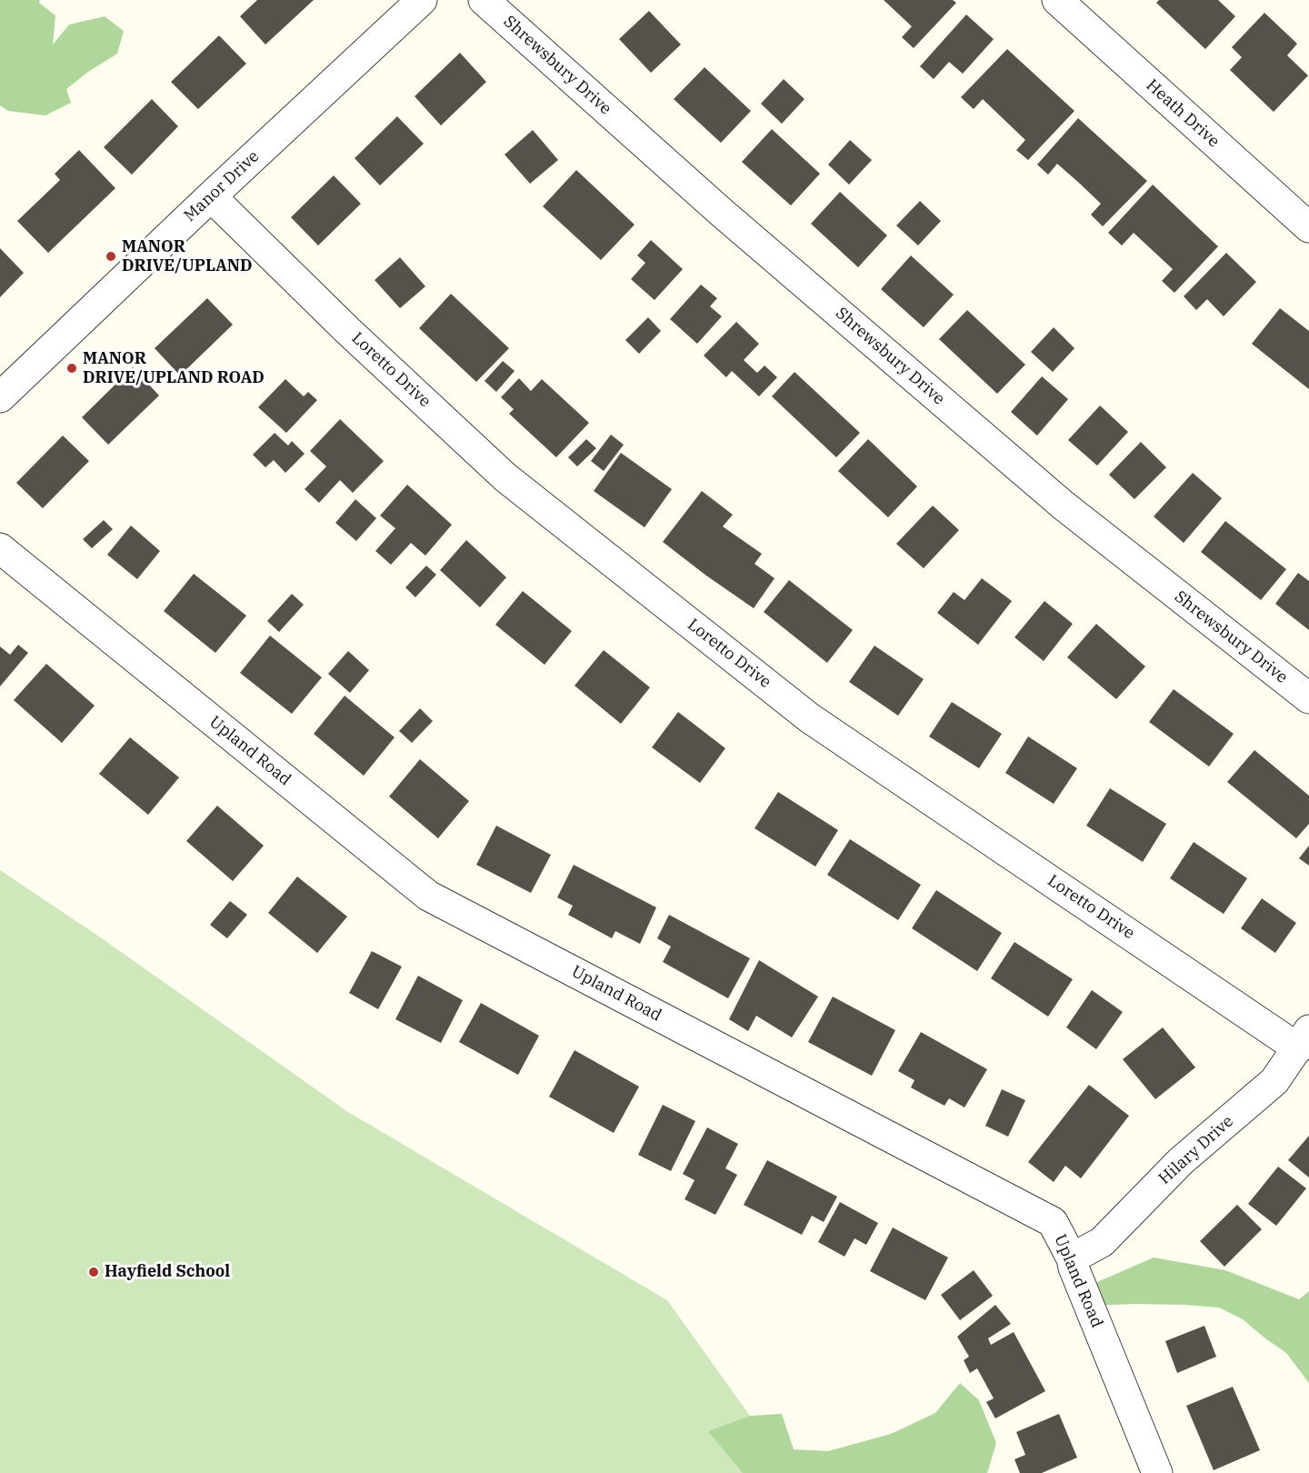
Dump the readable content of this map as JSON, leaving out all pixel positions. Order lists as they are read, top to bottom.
{
  "streets": {
    "street": [
      "Shrewsbury Drive",
      "Heath Drive",
      "Manor Drive",
      "Loretto Drive",
      "Upland Road",
      "Hilary Drive"
    ]
  },
  "crossings": [
    ["Manor Drive", "Loretto Drive"],
    ["Loretto Drive", "Hilary Drive"],
    ["Upland Road", "Hilary Drive"]
  ],
  "places": ["MANOR DRIVE/UPLAND", "MANOR DRIVE/UPLAND ROAD", "Hayfield School"]
}
